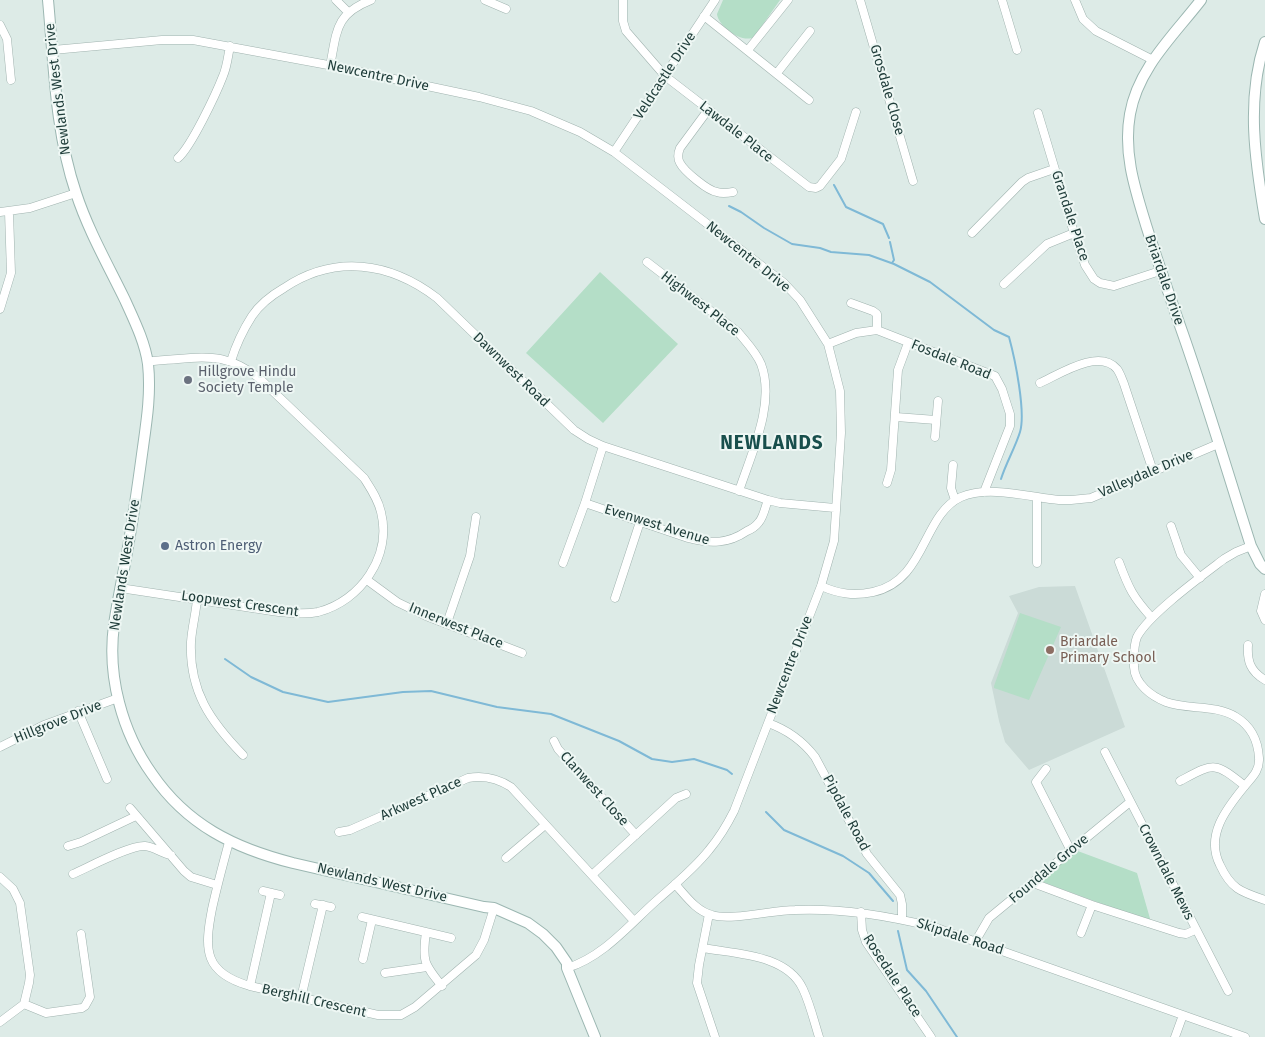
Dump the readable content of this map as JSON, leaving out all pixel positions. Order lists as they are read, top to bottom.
{
  "streets": {
    "street": [
      "Newcentre Drive",
      "Veldcastle Drive",
      "Newlands West Drive",
      "Grosdale Close",
      "Lawdale Place",
      "Grandale Place",
      "Briardale Drive",
      "Highwest Place",
      "Fosdale Road",
      "Dawnwest Road",
      "Valleydale Drive",
      "Evenwest Avenue",
      "Loopwest Crescent",
      "Innerwest Place",
      "Hillgrove Drive",
      "Clanwest Close",
      "Arkwest Place",
      "Pipdale Road",
      "Foundale Grove",
      "Crowndale Mews",
      "Skipdale Road",
      "Rosedale Place",
      "Berghill Crescent"
    ]
  },
  "crossings": [
    ["Newcentre Drive", "Veldcastle Drive"],
    ["Newcentre Drive", "Newlands West Drive"],
    ["Newcentre Drive", "Dawnwest Road"],
    ["Newcentre Drive", "Arkwest Place"],
    ["Newcentre Drive", "Pipdale Road"],
    ["Veldcastle Drive", "Lawdale Place"],
    ["Newlands West Drive", "Loopwest Crescent"],
    ["Newlands West Drive", "Hillgrove Drive"],
    ["Newlands West Drive", "Berghill Crescent"],
    ["Grandale Place", "Briardale Drive"],
    ["Briardale Drive", "Valleydale Drive"],
    ["Highwest Place", "Dawnwest Road"],
    ["Fosdale Road", "Valleydale Drive"],
    ["Dawnwest Road", "Evenwest Avenue"],
    ["Dawnwest Road", "Loopwest Crescent"],
    ["Loopwest Crescent", "Innerwest Place"],
    ["Pipdale Road", "Skipdale Road"],
    ["Foundale Grove", "Crowndale Mews"],
    ["Foundale Grove", "Skipdale Road"],
    ["Skipdale Road", "Rosedale Place"]
  ],
  "districts": ["NEWLANDS"],
  "places": ["Hillgrove Hindu Society Temple", "Astron Energy", "Briardale Primary School"]
}
